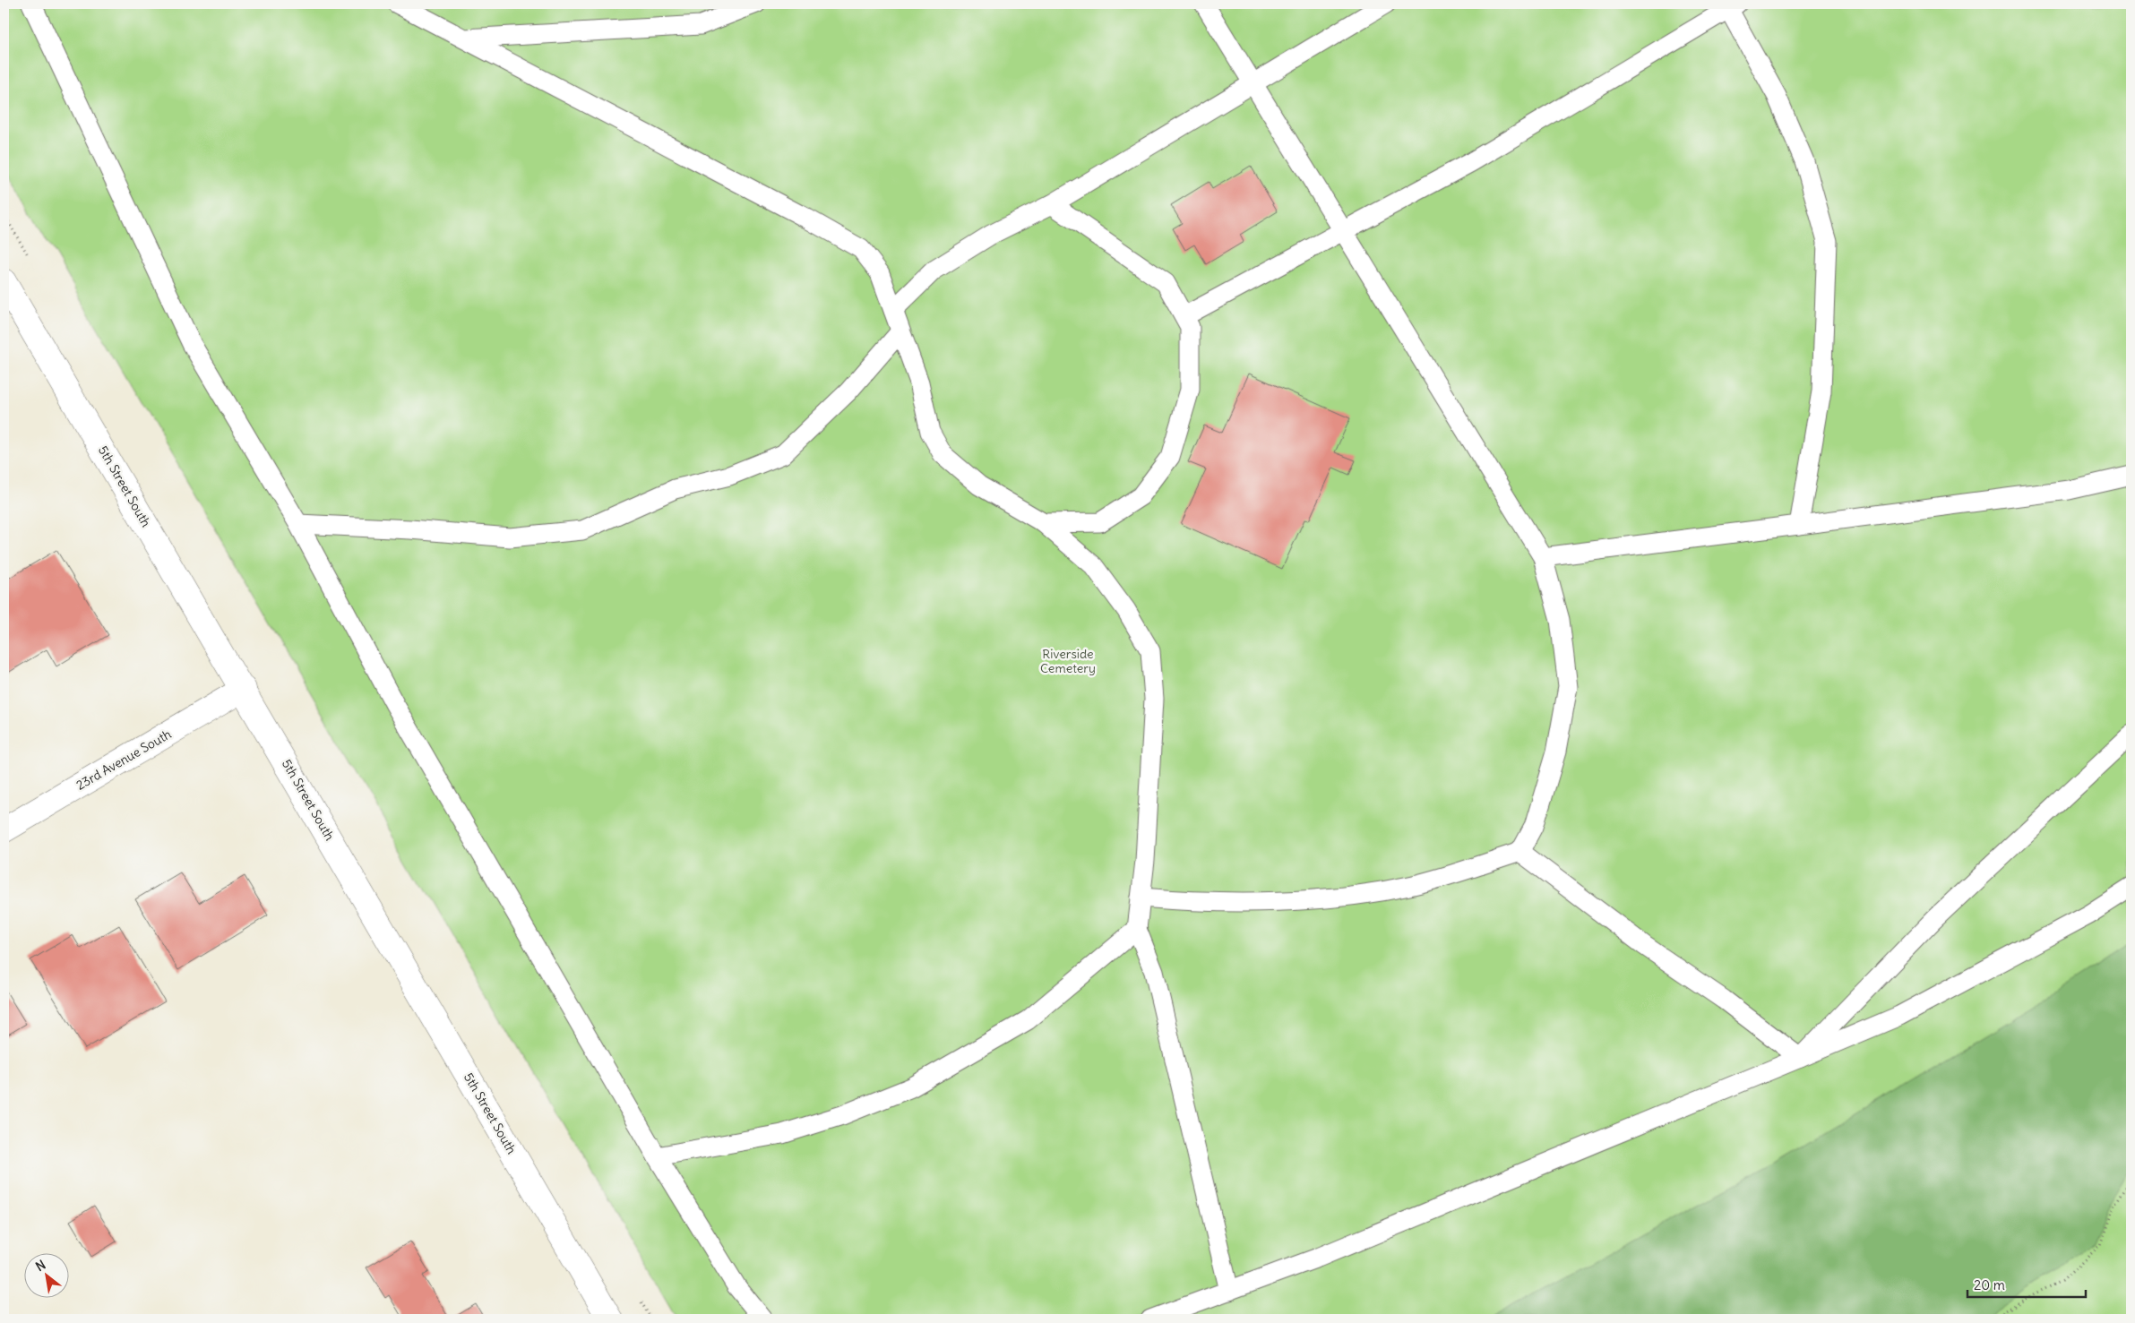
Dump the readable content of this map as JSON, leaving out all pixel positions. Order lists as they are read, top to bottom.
{
  "streets": {
    "street": ["5th Street South", "23rd Avenue South"]
  },
  "crossings": [
    ["5th Street South", "23rd Avenue South"]
  ],
  "parks": ["Riverside Cemetery"],
  "scale_bar": "20 m",
  "north": "top left"
}
